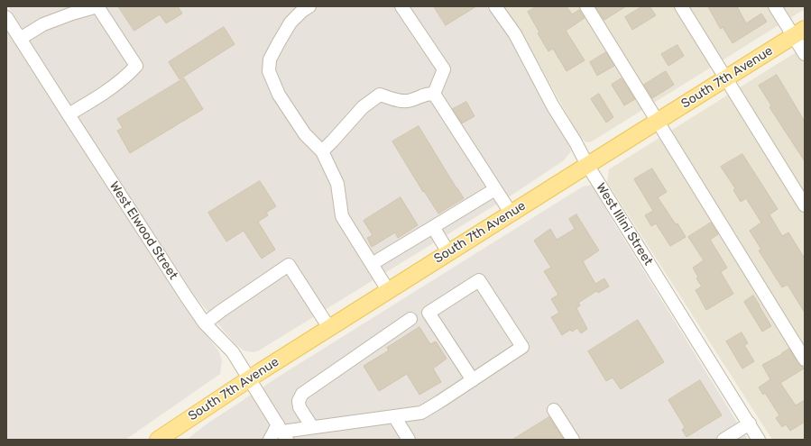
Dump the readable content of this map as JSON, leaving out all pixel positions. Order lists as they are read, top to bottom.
{
  "streets": {
    "main road": ["South 7th Avenue"],
    "street": ["West Illini Street", "West Elwood Street"]
  },
  "crossings": [
    ["South 7th Avenue", "West Illini Street"],
    ["South 7th Avenue", "West Elwood Street"]
  ]
}
